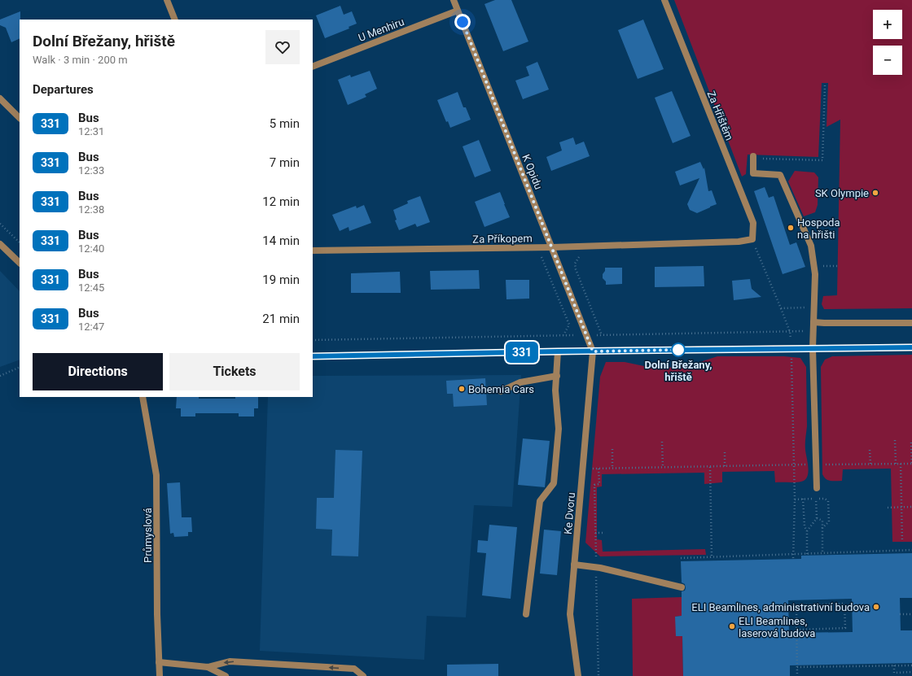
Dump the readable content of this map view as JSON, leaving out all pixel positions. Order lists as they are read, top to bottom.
{
  "streets": {
    "street": [
      "U Menhiru",
      "Za Hřištěm",
      "K Opidu",
      "Za Příkopem",
      "Ke Dvoru",
      "Průmyslová"
    ]
  },
  "crossings": [
    ["U Menhiru", "K Opidu"],
    ["Za Hřištěm", "Za Příkopem"],
    ["K Opidu", "Za Příkopem"],
    ["K Opidu", "Ke Dvoru"]
  ],
  "places": [
    "SK Olympie",
    "Hospoda na hřišti",
    "Dolní Břežany, hřiště",
    "Bohemia Cars",
    "ELI Beamlines, administrativní budova",
    "ELI Beamlines, laserová budova"
  ],
  "lines": ["bus line 331"],
  "page": {
    "on_map": "331",
    "map_buttons": ["+", "−"],
    "heading": [
      ["Dolní Břežany, hřiště", "Walk · 3 min · 200 m"],
      "Departures"
    ],
    "list": [
      {
        "mark": "331",
        "name": "Bus",
        "note": "12:31",
        "value": "5 min"
      },
      {
        "mark": "331",
        "name": "Bus",
        "note": "12:33",
        "value": "7 min"
      },
      {
        "mark": "331",
        "name": "Bus",
        "note": "12:38",
        "value": "12 min"
      },
      {
        "mark": "331",
        "name": "Bus",
        "note": "12:40",
        "value": "14 min"
      },
      {
        "mark": "331",
        "name": "Bus",
        "note": "12:45",
        "value": "19 min"
      },
      {
        "mark": "331",
        "name": "Bus",
        "note": "12:47",
        "value": "21 min"
      }
    ],
    "buttons": ["Directions", "Tickets"]
  }
}
